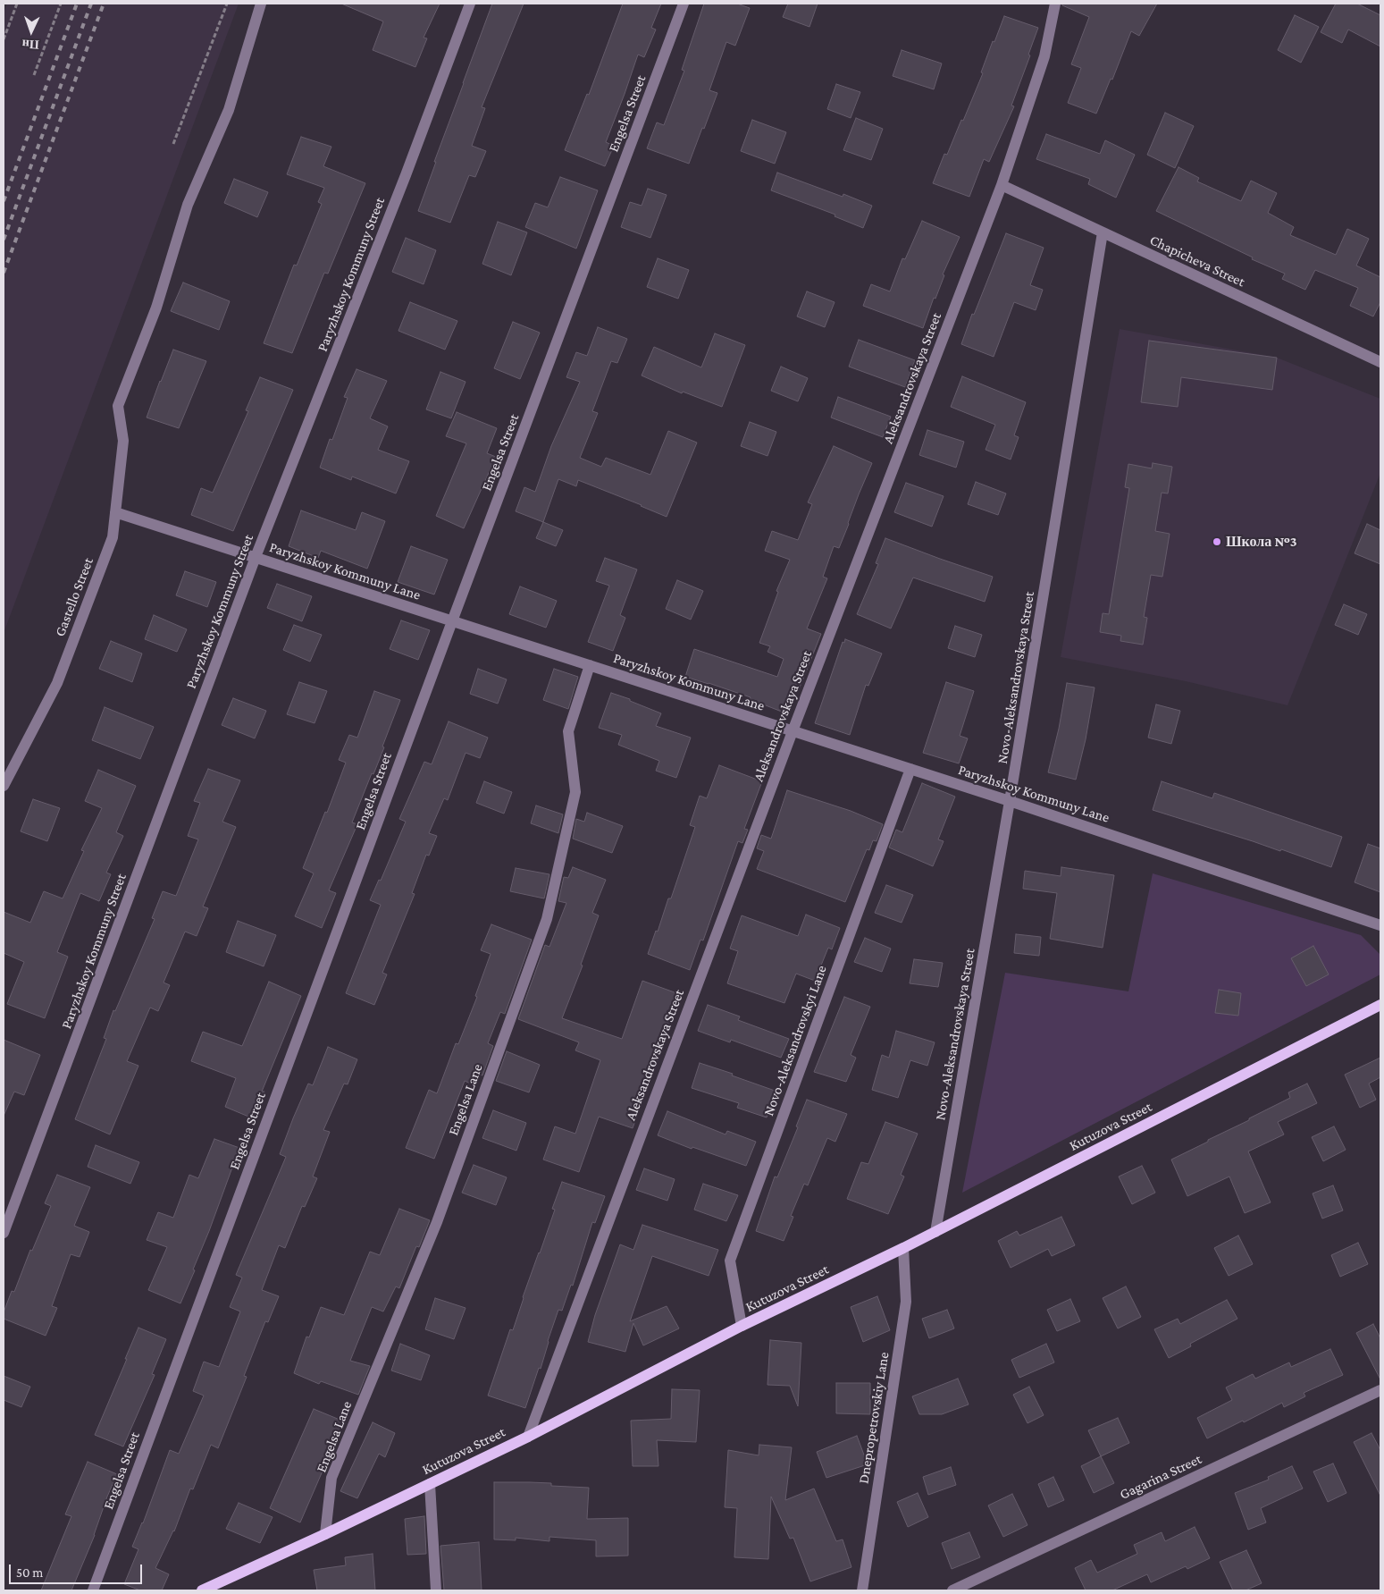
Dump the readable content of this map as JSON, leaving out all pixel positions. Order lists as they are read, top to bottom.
{
  "streets": {
    "main road": ["Kutuzova Street"],
    "street": [
      "Engelsa Street",
      "Chapicheva Street",
      "Paryzhskoy Kommuny Street",
      "Aleksandrovskaya Street",
      "Paryzhskoy Kommuny Lane",
      "Gastello Street",
      "Novo-Aleksandrovskaya Street",
      "Novo-Aleksandrovskyi Lane",
      "Engelsa Lane",
      "Dnepropetrovskiy Lane",
      "Gagarina Street"
    ]
  },
  "crossings": [
    ["Engelsa Street", "Paryzhskoy Kommuny Lane"],
    ["Chapicheva Street", "Aleksandrovskaya Street"],
    ["Chapicheva Street", "Novo-Aleksandrovskaya Street"],
    ["Paryzhskoy Kommuny Street", "Paryzhskoy Kommuny Lane"],
    ["Aleksandrovskaya Street", "Paryzhskoy Kommuny Lane"],
    ["Aleksandrovskaya Street", "Kutuzova Street"],
    ["Paryzhskoy Kommuny Lane", "Gastello Street"],
    ["Paryzhskoy Kommuny Lane", "Novo-Aleksandrovskaya Street"],
    ["Paryzhskoy Kommuny Lane", "Novo-Aleksandrovskyi Lane"],
    ["Paryzhskoy Kommuny Lane", "Engelsa Lane"],
    ["Novo-Aleksandrovskaya Street", "Kutuzova Street"],
    ["Novo-Aleksandrovskyi Lane", "Kutuzova Street"],
    ["Engelsa Lane", "Kutuzova Street"],
    ["Kutuzova Street", "Dnepropetrovskiy Lane"]
  ],
  "places": ["Школа №3"],
  "scale_bar": "50 m",
  "north": "bottom"
}
